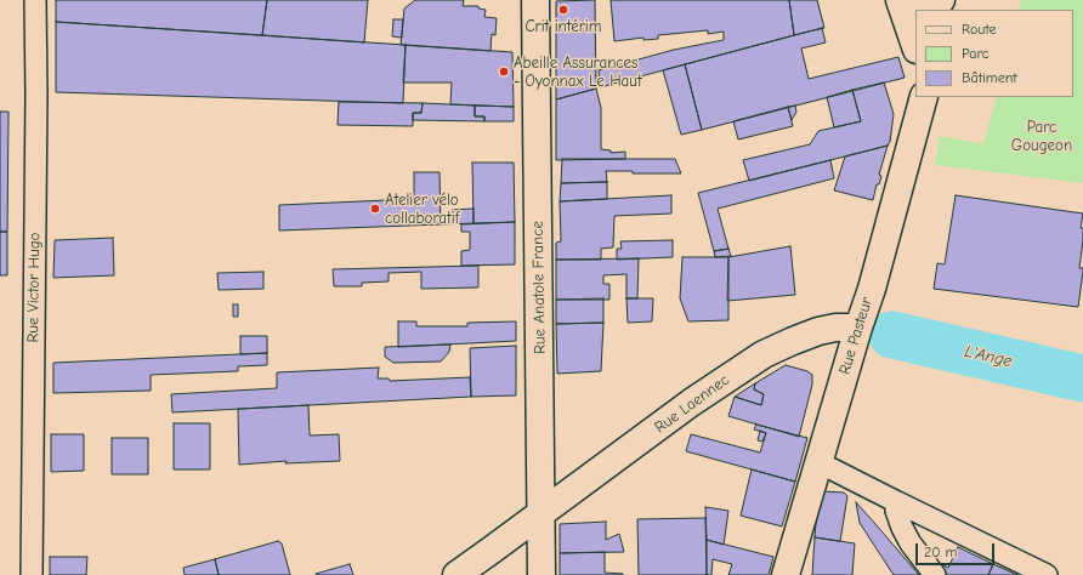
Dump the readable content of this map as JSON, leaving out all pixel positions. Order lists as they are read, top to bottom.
{
  "streets": {
    "main road": ["Rue Anatole France", "Rue Pasteur", "Rue Laennec"],
    "street": ["Rue Victor Hugo"]
  },
  "crossings": [
    ["Rue Anatole France", "Rue Laennec"],
    ["Rue Pasteur", "Rue Laennec"]
  ],
  "water": ["L'Ange"],
  "parks": ["Parc Gougeon"],
  "places": ["Crit intérim", "Abeille Assurances - Oyonnax Le Haut", "Atelier vélo collaboratif"],
  "legend": ["Route", "Parc", "Bâtiment"],
  "scale_bar": "20 m"
}
